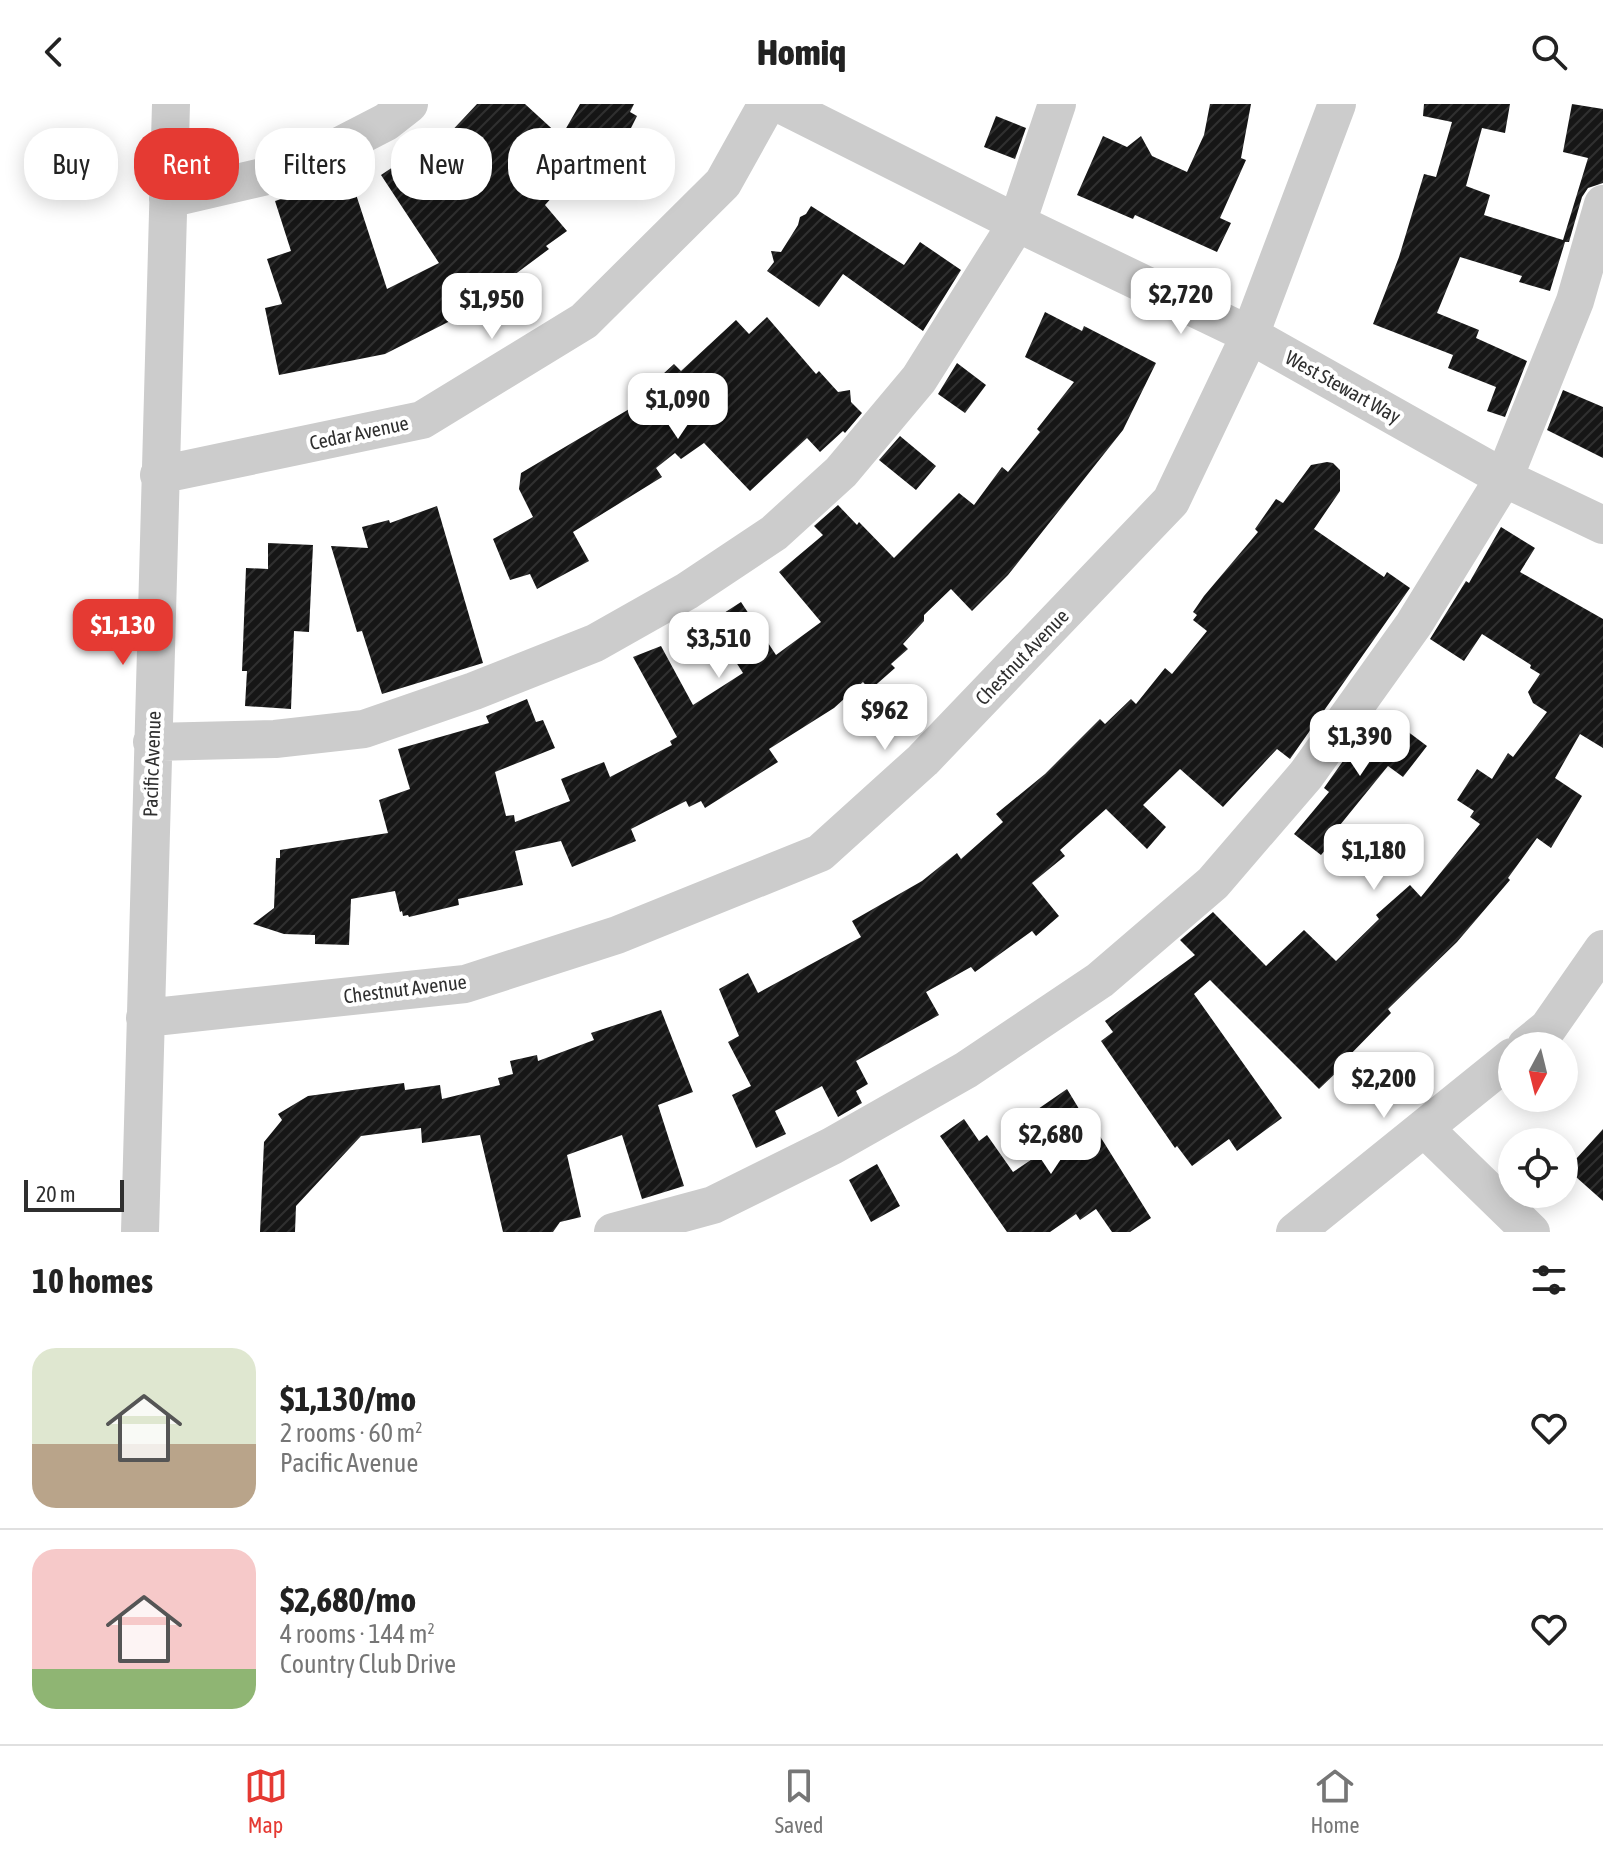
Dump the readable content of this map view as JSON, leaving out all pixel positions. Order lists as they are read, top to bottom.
{
  "streets": {
    "street": [
      "West Stewart Way",
      "Cedar Avenue",
      "Chestnut Avenue",
      "Pacific Avenue"
    ]
  },
  "crossings": [
    ["West Stewart Way", "Chestnut Avenue"],
    ["Cedar Avenue", "Pacific Avenue"],
    ["Chestnut Avenue", "Pacific Avenue"]
  ],
  "scale_bar": "20 m",
  "north": "bottom",
  "page": {
    "header": "Homiq",
    "chip": [
      "Buy",
      "Rent",
      "Filters",
      "New",
      "Apartment"
    ],
    "price": [
      "$2,720",
      "$1,950",
      "$1,090",
      "$1,130",
      "$3,510",
      "$962",
      "$1,390",
      "$1,180",
      "$2,200",
      "$2,680"
    ],
    "scale": "20 m",
    "heading": "10 homes",
    "list": [
      {
        "name": "$1,130/mo",
        "note": "2 rooms · 60 m² · Pacific Avenue"
      },
      {
        "name": "$2,680/mo",
        "note": "4 rooms · 144 m² · Country Club Drive"
      }
    ],
    "tabs": ["Map", "Saved", "Home"]
  }
}
